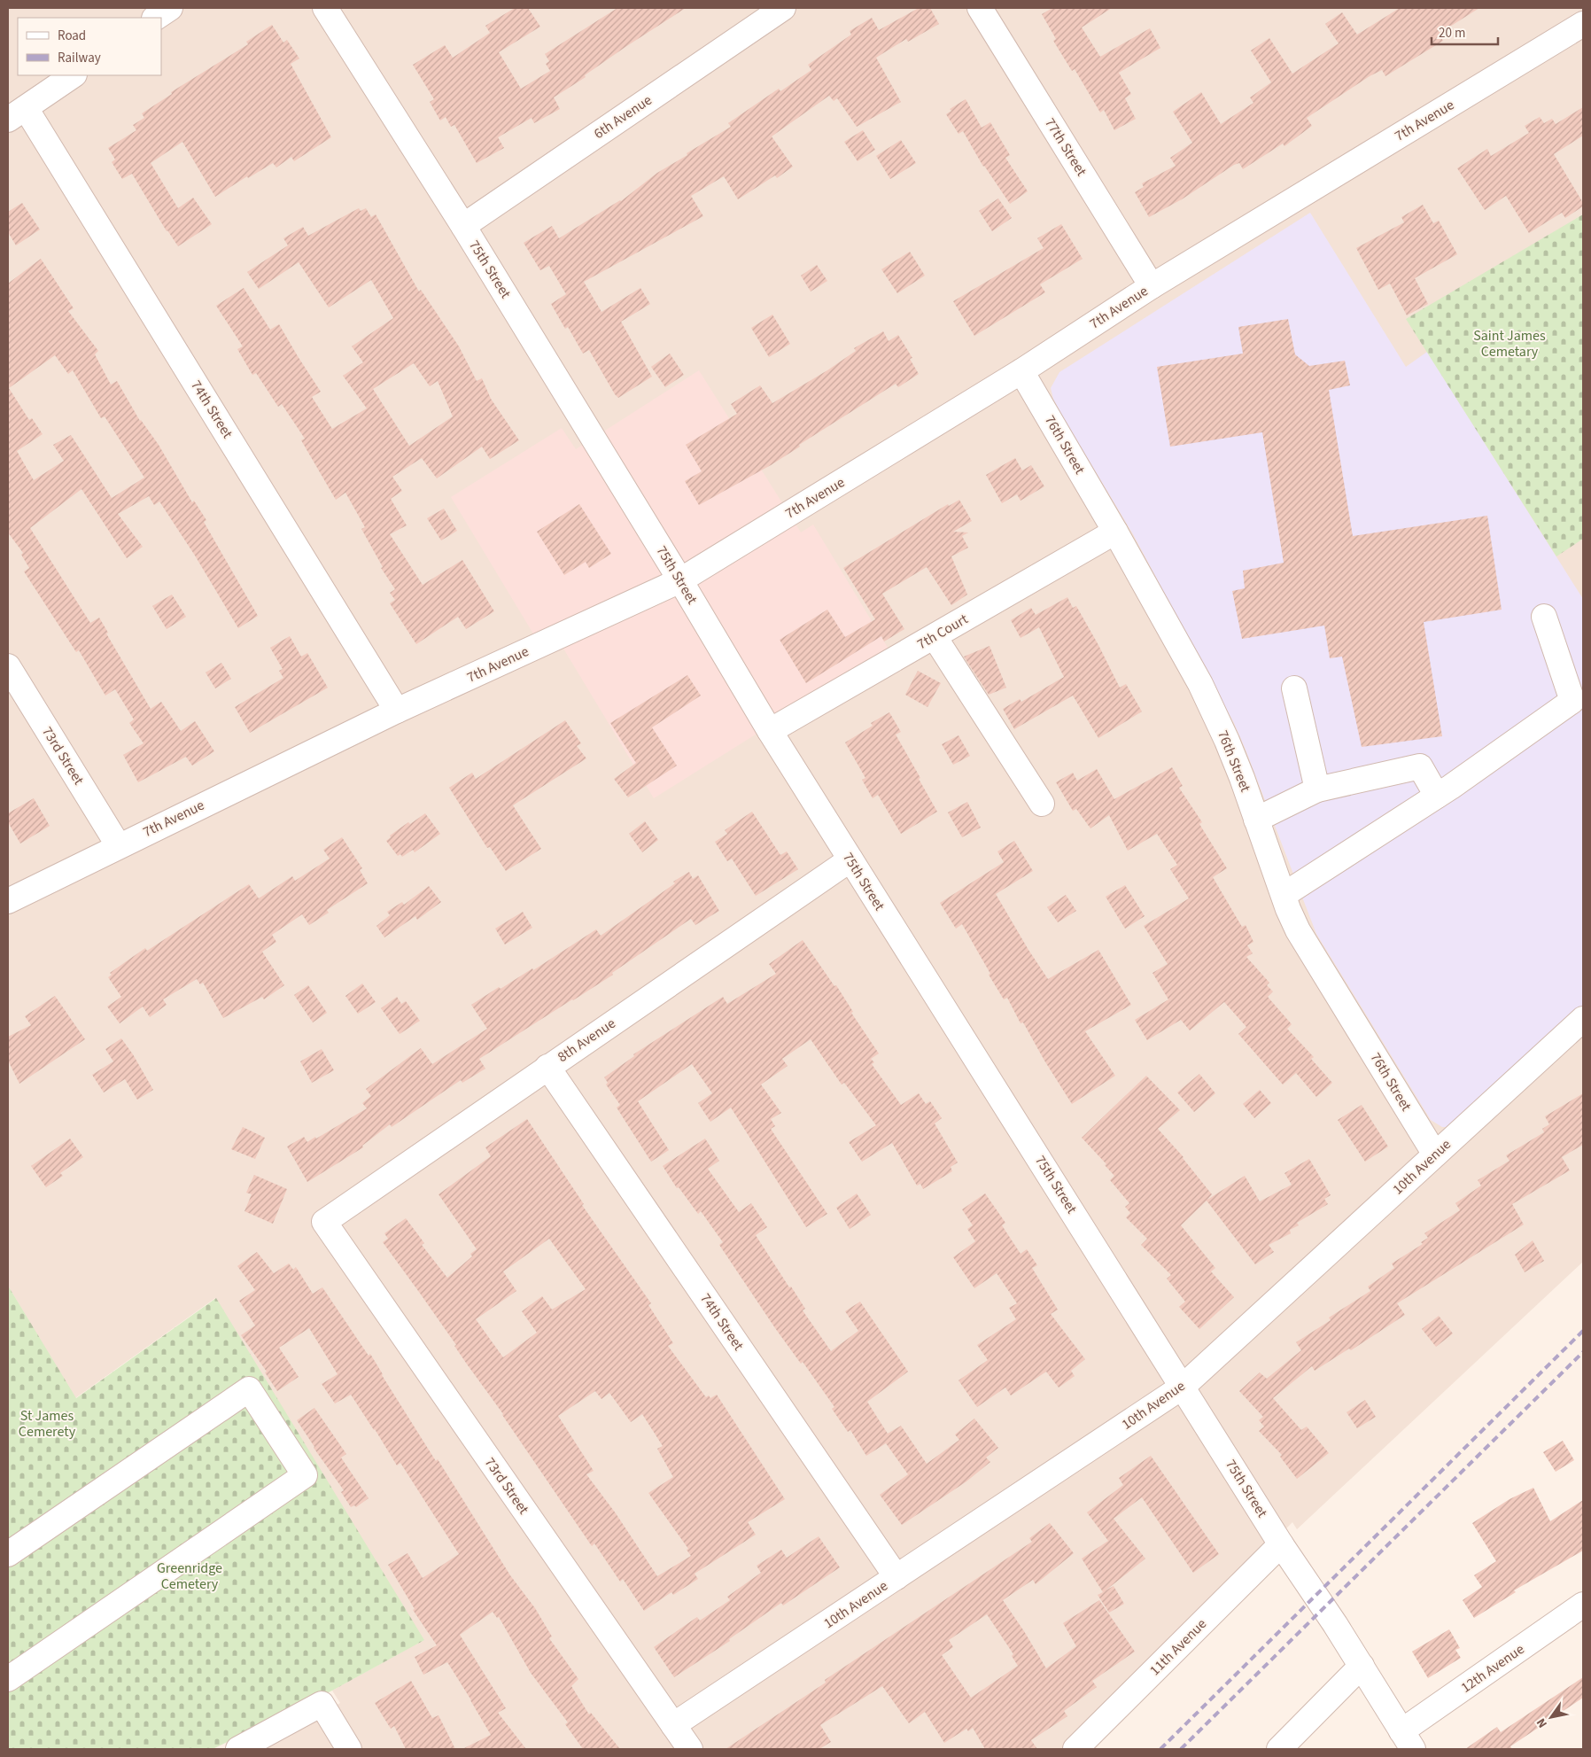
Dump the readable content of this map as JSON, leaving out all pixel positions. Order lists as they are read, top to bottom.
{
  "streets": {
    "street": [
      "6th Avenue",
      "7th Avenue",
      "77th Street",
      "75th Street",
      "74th Street",
      "76th Street",
      "7th Court",
      "73rd Street",
      "8th Avenue",
      "10th Avenue",
      "11th Avenue",
      "12th Avenue"
    ]
  },
  "crossings": [
    ["6th Avenue", "75th Street"],
    ["7th Avenue", "77th Street"],
    ["7th Avenue", "75th Street"],
    ["7th Avenue", "74th Street"],
    ["7th Avenue", "76th Street"],
    ["7th Avenue", "73rd Street"],
    ["75th Street", "7th Court"],
    ["75th Street", "8th Avenue"],
    ["75th Street", "10th Avenue"],
    ["75th Street", "11th Avenue"],
    ["75th Street", "12th Avenue"],
    ["74th Street", "8th Avenue"],
    ["74th Street", "10th Avenue"],
    ["76th Street", "7th Court"],
    ["76th Street", "10th Avenue"],
    ["73rd Street", "8th Avenue"],
    ["73rd Street", "10th Avenue"]
  ],
  "parks": ["Saint James Cemetary", "St James Cemerety", "Greenridge Cemetery"],
  "legend": ["Road", "Railway"],
  "scale_bar": "20 m",
  "north": "bottom left"
}
